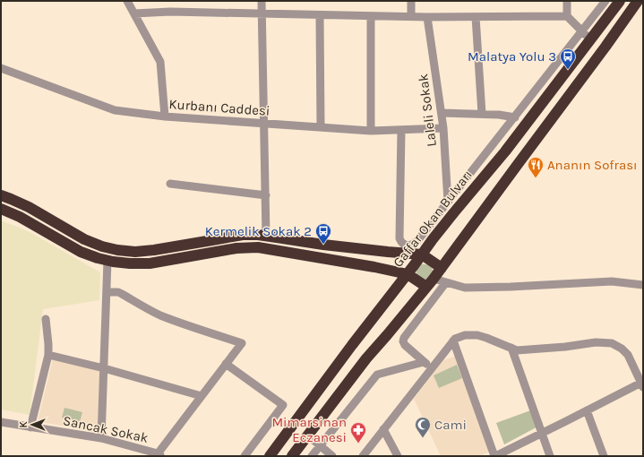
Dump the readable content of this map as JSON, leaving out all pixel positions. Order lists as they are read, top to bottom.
{
  "streets": {
    "highway": ["Gaffar Okan Bulvarı"],
    "street": ["Kurbanı Caddesi", "Laleli Sokak", "Sancak Sokak"]
  },
  "crossings": [
    ["Kurbanı Caddesi", "Laleli Sokak"]
  ],
  "places": {
    "bus stop": ["Malatya Yolu 3", "Kermelik Sokak 2"],
    "restaurant": ["Ananın Sofrası"],
    "mosque": ["Cami"],
    "pharmacy": ["Mimarsinan Eczanesi"]
  },
  "north": "left"
}
